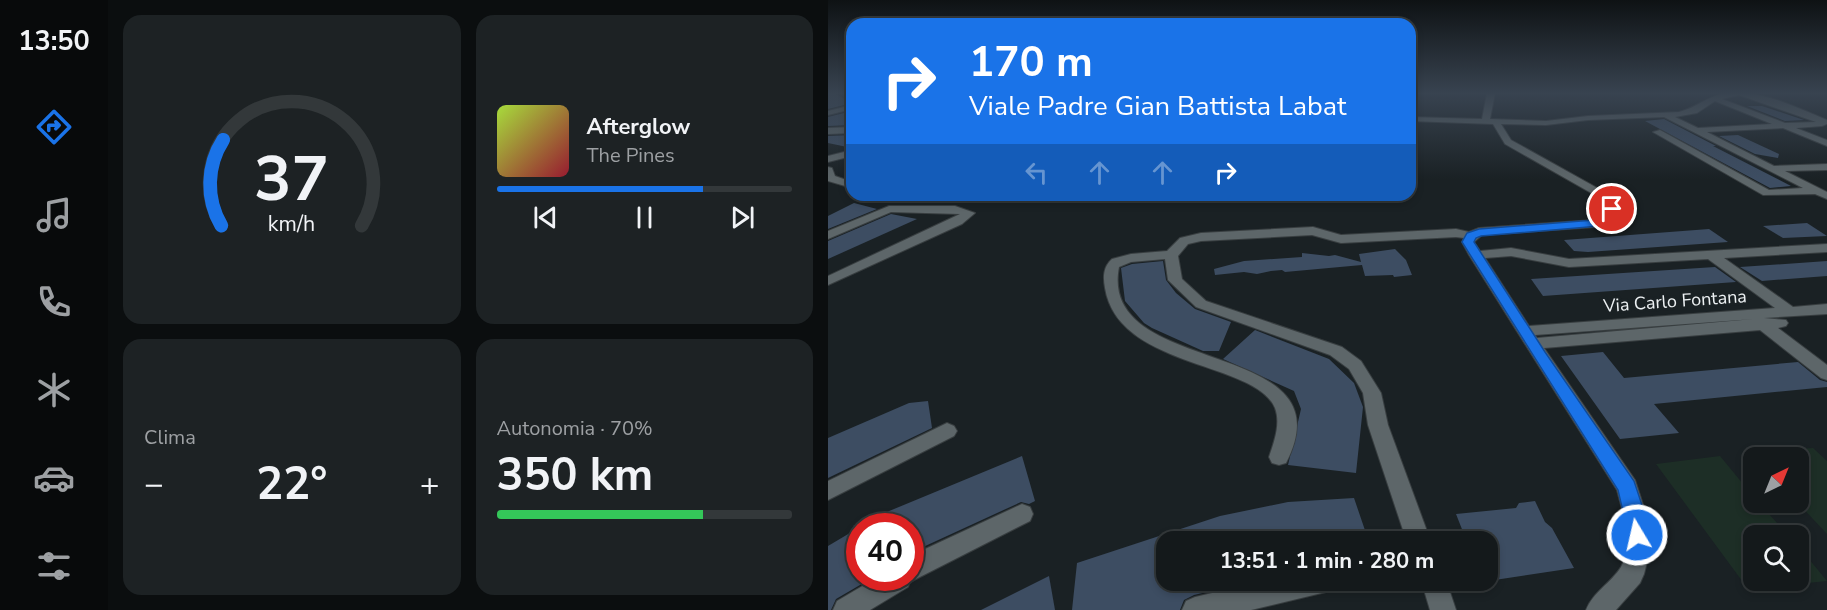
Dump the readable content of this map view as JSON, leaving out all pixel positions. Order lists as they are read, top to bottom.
{
  "streets": {
    "street": ["Via Carlo Fontana"]
  },
  "north": "top right",
  "page": {
    "tabs": "13:50",
    "turn": ["170 m", "Viale Padre Gian Battista Labat"],
    "song": ["Afterglow", "The Pines"],
    "tile": [
      "Clima",
      ["Autonomia · 70%", "350 km"]
    ],
    "heat": ["−", "22°", "+"],
    "limit": "40",
    "trip": "13:51 · 1 min · 280 m",
    "gauge": ["37", "km/h"]
  }
}
